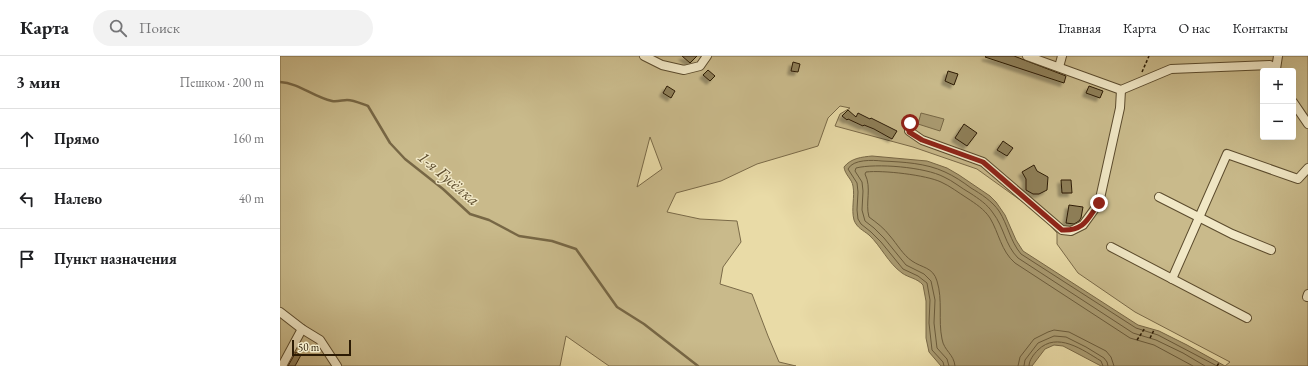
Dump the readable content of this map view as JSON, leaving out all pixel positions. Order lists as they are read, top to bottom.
{
  "water": ["1-я Гусёлка"],
  "scale_bar": "50 m",
  "page": {
    "header": "Карта",
    "search": "Поиск",
    "nav": [
      "Главная",
      "Карта",
      "О нас",
      "Контакты"
    ],
    "heading": ["3 мин", "Пешком · 200 m"],
    "map_buttons": ["+", "−"],
    "list": [
      ["Прямо", "160 m"],
      ["Налево", "40 m"],
      "Пункт назначения"
    ],
    "scale": "50 m"
  }
}
